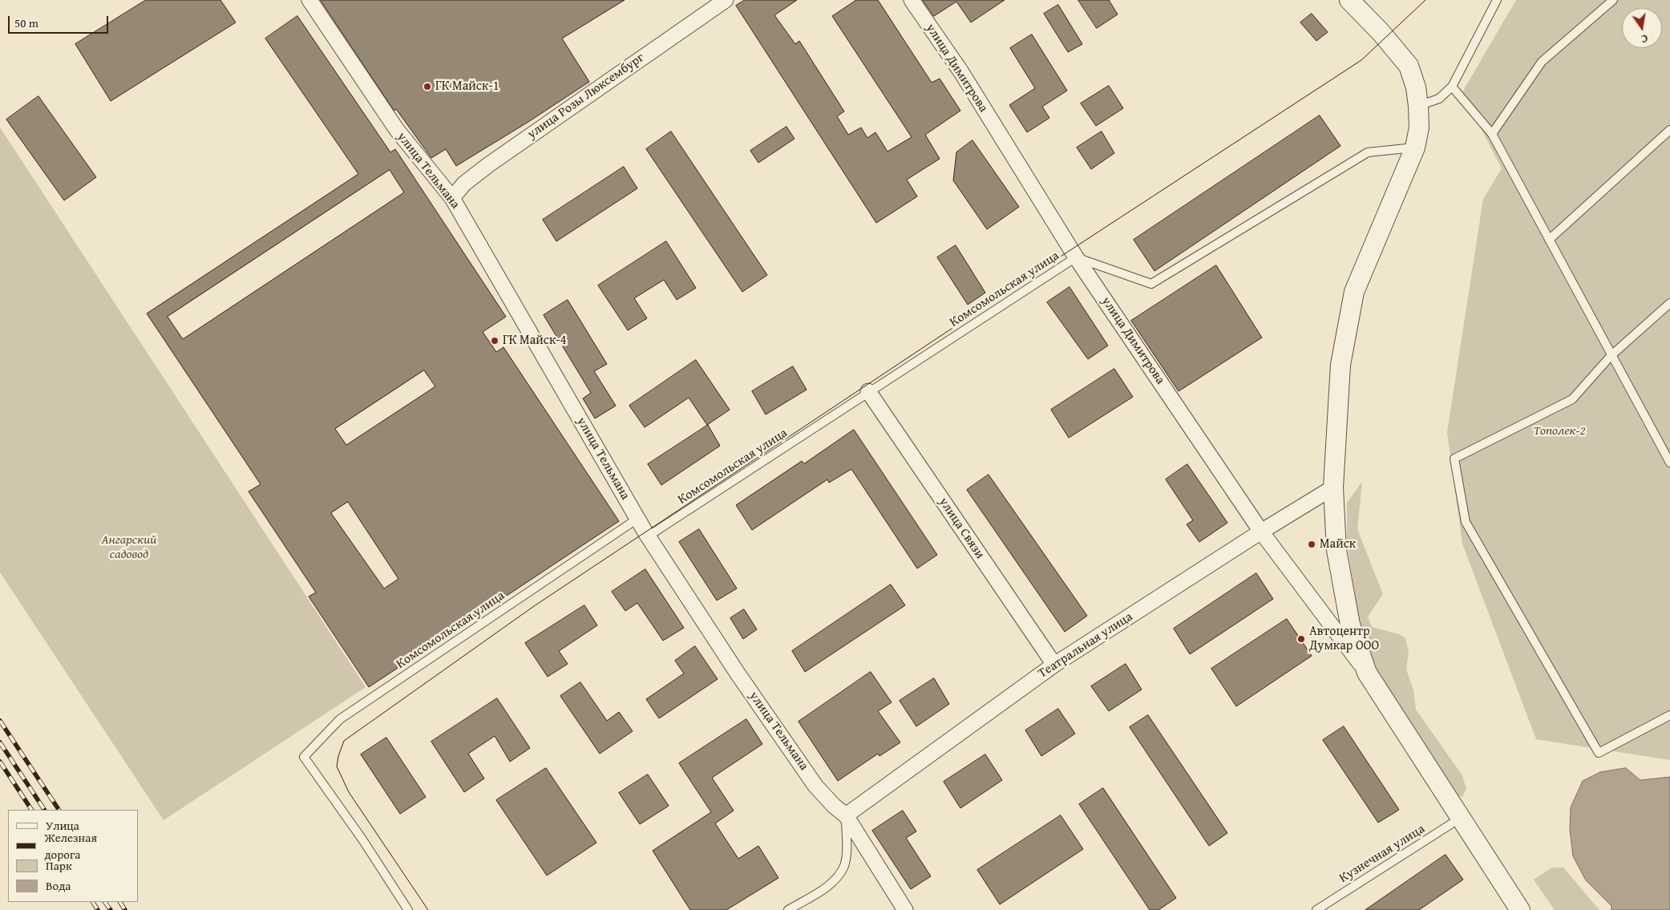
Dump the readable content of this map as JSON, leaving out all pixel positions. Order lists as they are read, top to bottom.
{
  "streets": {
    "street": [
      "улица Димитрова",
      "улица Розы Люксембург",
      "улица Тельмана",
      "улица Связи",
      "Театральная улица"
    ],
    "lane": ["Комсомольская улица", "Кузнечная улица"]
  },
  "crossings": [
    ["улица Димитрова", "Комсомольская улица"],
    ["улица Димитрова", "Театральная улица"],
    ["улица Розы Люксембург", "улица Тельмана"],
    ["улица Тельмана", "Комсомольская улица"],
    ["улица Тельмана", "Театральная улица"],
    ["Комсомольская улица", "улица Связи"],
    ["улица Связи", "Театральная улица"]
  ],
  "parks": ["Тополек-2", "Ангарский садовод"],
  "places": [
    "ГК Майск-1",
    "ГК Майск-4",
    "Майск",
    "Автоцентр Думкар ООО"
  ],
  "legend": [
    "Улица",
    "Железная дорога",
    "Парк",
    "Вода"
  ],
  "scale_bar": "50 m",
  "north": "bottom"
}
